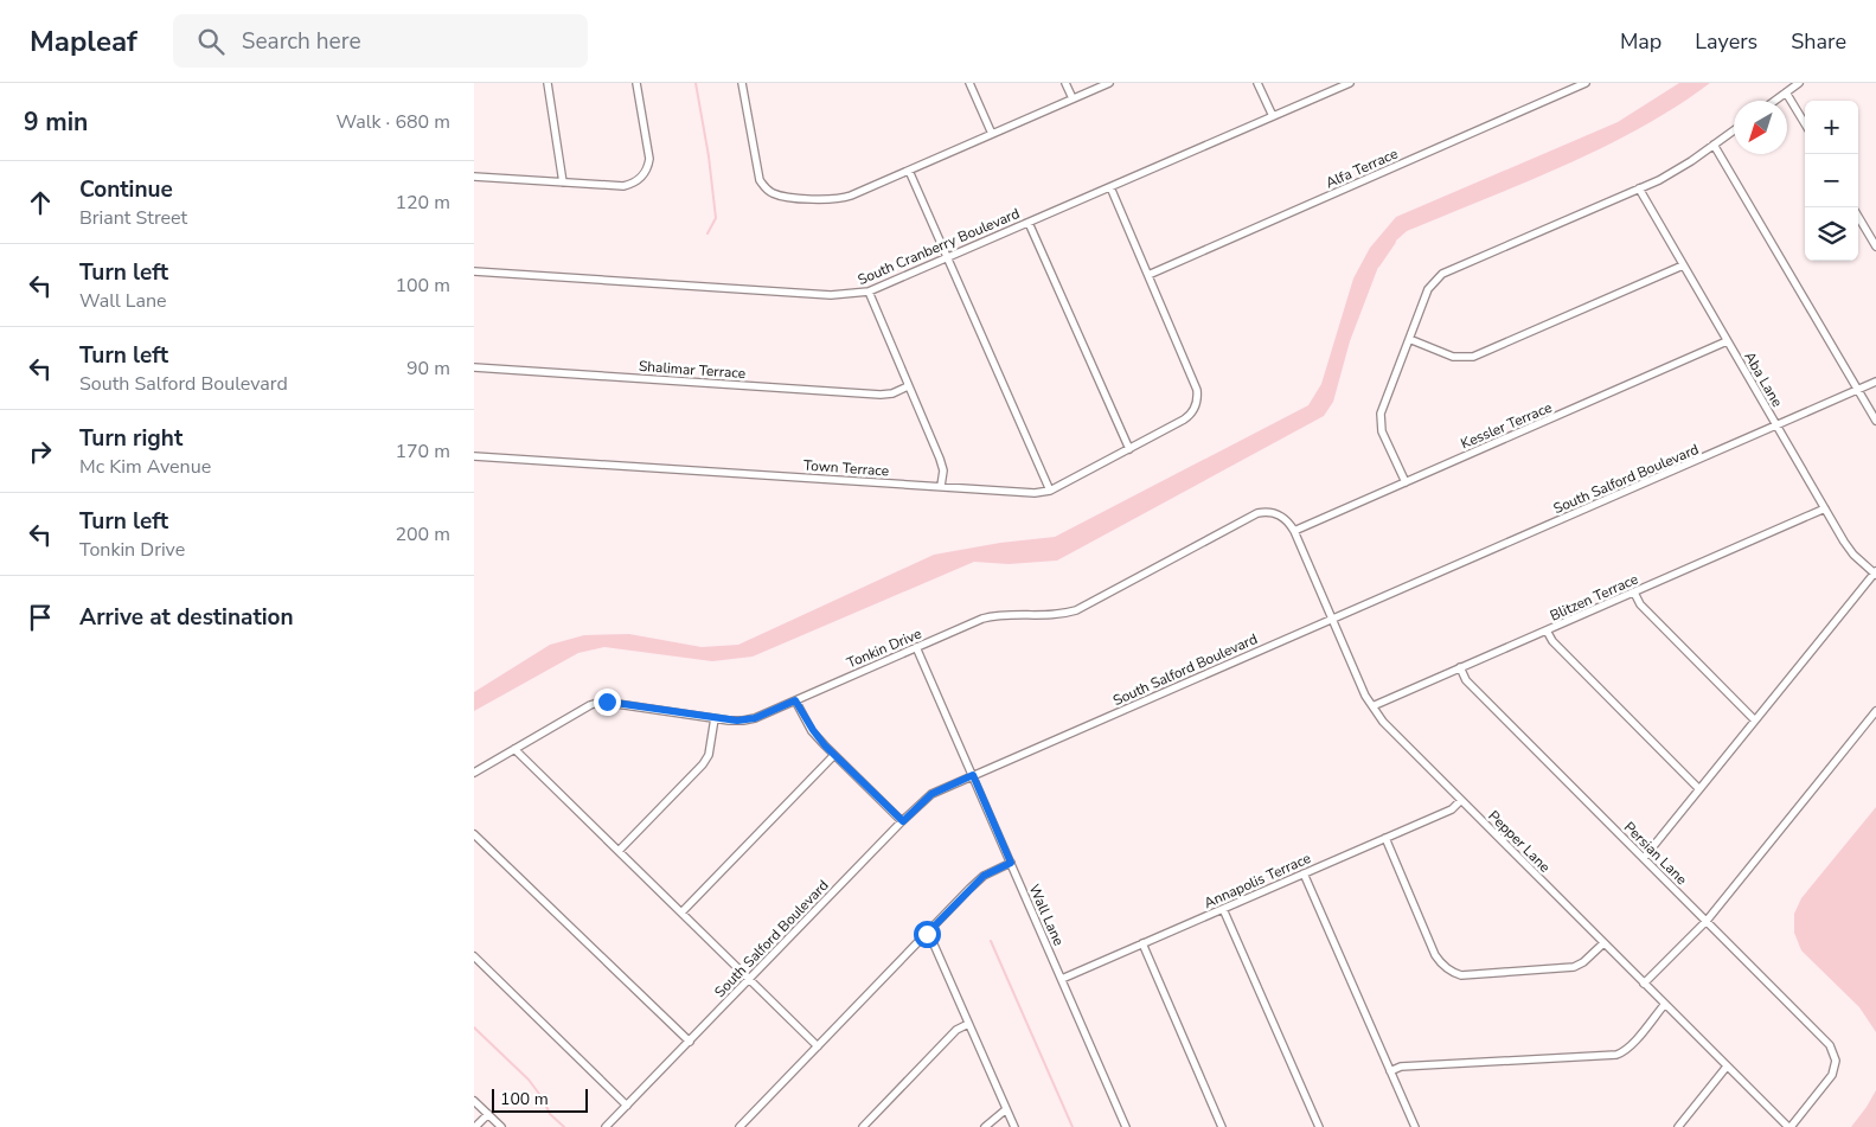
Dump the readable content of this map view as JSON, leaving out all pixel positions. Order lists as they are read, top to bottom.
{
  "streets": {
    "street": [
      "Alfa Terrace",
      "South Cranberry Boulevard",
      "Shalimar Terrace",
      "Aba Lane",
      "Kessler Terrace",
      "Town Terrace",
      "South Salford Boulevard",
      "Blitzen Terrace",
      "Tonkin Drive",
      "Pepper Lane",
      "Persian Lane",
      "Annapolis Terrace",
      "Wall Lane"
    ]
  },
  "crossings": [
    ["Alfa Terrace", "Town Terrace"],
    ["Aba Lane", "Kessler Terrace"],
    ["Aba Lane", "South Salford Boulevard"],
    ["Aba Lane", "Blitzen Terrace"],
    ["Kessler Terrace", "Tonkin Drive"],
    ["Kessler Terrace", "Pepper Lane"],
    ["South Salford Boulevard", "Pepper Lane"],
    ["South Salford Boulevard", "Wall Lane"],
    ["Blitzen Terrace", "Pepper Lane"],
    ["Blitzen Terrace", "Persian Lane"],
    ["Tonkin Drive", "Pepper Lane"],
    ["Tonkin Drive", "Wall Lane"],
    ["Pepper Lane", "Persian Lane"],
    ["Pepper Lane", "Annapolis Terrace"],
    ["Annapolis Terrace", "Wall Lane"]
  ],
  "scale_bar": "100 m",
  "north": "bottom left",
  "page": {
    "header": "Mapleaf",
    "search": "Search here",
    "nav": ["Map", "Layers", "Share"],
    "heading": ["9 min", "Walk · 680 m"],
    "map_buttons": ["+", "−"],
    "list": [
      ["Continue", "Briant Street", "120 m"],
      ["Turn left", "Wall Lane", "100 m"],
      ["Turn left", "South Salford Boulevard", "90 m"],
      ["Turn right", "Mc Kim Avenue", "170 m"],
      ["Turn left", "Tonkin Drive", "200 m"],
      "Arrive at destination"
    ],
    "scale": "100 m"
  }
}
